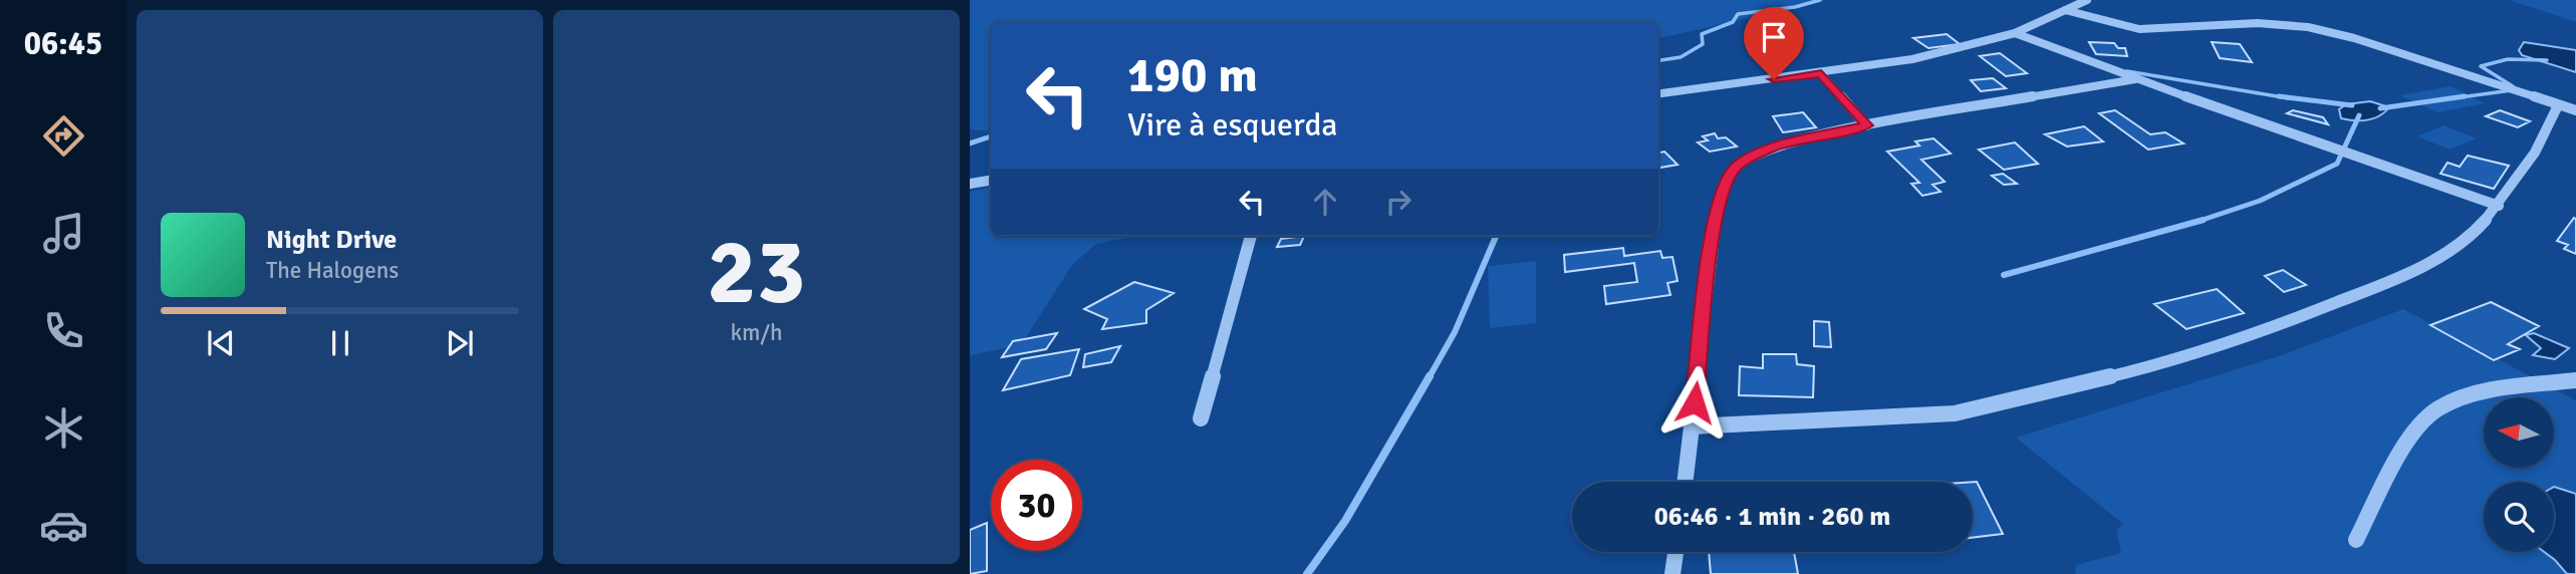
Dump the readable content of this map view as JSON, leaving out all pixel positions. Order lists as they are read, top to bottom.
{
  "north": "left",
  "page": {
    "tabs": "06:45",
    "tile": ["23", "km/h"],
    "turn": ["190 m", "Vire à esquerda"],
    "song": ["Night Drive", "The Halogens"],
    "limit": "30",
    "trip": "06:46 · 1 min · 260 m"
  }
}
